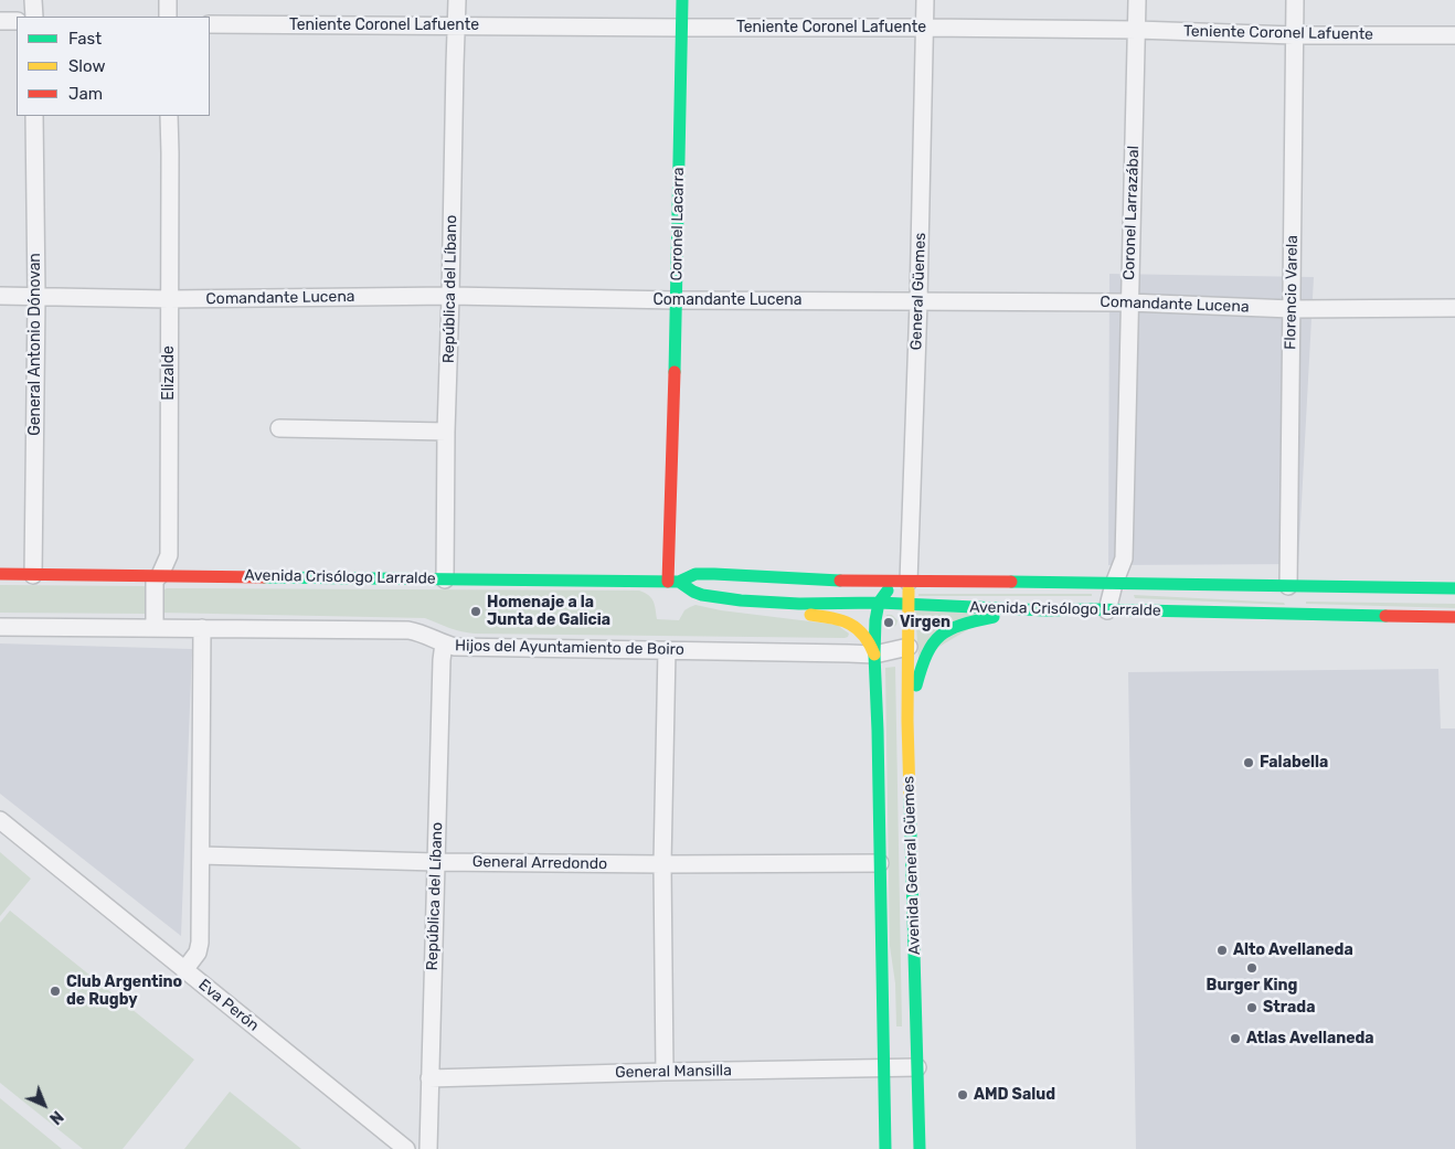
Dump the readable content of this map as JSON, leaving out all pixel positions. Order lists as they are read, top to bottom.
{
  "streets": {
    "main road": ["Coronel Lacarra", "Avenida Crisólogo Larralde", "Avenida General Güemes"],
    "street": [
      "Teniente Coronel Lafuente",
      "Coronel Larrazábal",
      "República del Líbano",
      "General Güemes",
      "Florencio Varela",
      "Comandante Lucena",
      "General Antonio Dónovan",
      "Elizalde",
      "Hijos del Ayuntamiento de Boiro",
      "General Arredondo",
      "Eva Perón",
      "General Mansilla"
    ]
  },
  "crossings": [
    ["Teniente Coronel Lafuente", "Coronel Larrazábal"],
    ["Teniente Coronel Lafuente", "Coronel Lacarra"],
    ["Teniente Coronel Lafuente", "República del Líbano"],
    ["Teniente Coronel Lafuente", "General Güemes"],
    ["Teniente Coronel Lafuente", "Florencio Varela"],
    ["Coronel Larrazábal", "Comandante Lucena"],
    ["Coronel Larrazábal", "Avenida Crisólogo Larralde"],
    ["Coronel Lacarra", "Comandante Lucena"],
    ["Coronel Lacarra", "Avenida Crisólogo Larralde"],
    ["República del Líbano", "Comandante Lucena"],
    ["República del Líbano", "Avenida Crisólogo Larralde"],
    ["República del Líbano", "Hijos del Ayuntamiento de Boiro"],
    ["República del Líbano", "General Arredondo"],
    ["República del Líbano", "General Mansilla"],
    ["General Güemes", "Comandante Lucena"],
    ["General Güemes", "Avenida Crisólogo Larralde"],
    ["General Güemes", "Avenida General Güemes"],
    ["Florencio Varela", "Comandante Lucena"],
    ["Florencio Varela", "Avenida Crisólogo Larralde"],
    ["Comandante Lucena", "General Antonio Dónovan"],
    ["Comandante Lucena", "Elizalde"],
    ["General Antonio Dónovan", "Avenida Crisólogo Larralde"],
    ["Elizalde", "Avenida Crisólogo Larralde"],
    ["Elizalde", "Hijos del Ayuntamiento de Boiro"],
    ["Avenida Crisólogo Larralde", "Avenida General Güemes"],
    ["Hijos del Ayuntamiento de Boiro", "Avenida General Güemes"],
    ["General Arredondo", "Avenida General Güemes"],
    ["Avenida General Güemes", "General Mansilla"]
  ],
  "places": [
    "Homenaje a la Junta de Galicia",
    "Virgen",
    "Falabella",
    "Alto Avellaneda",
    "Burger King",
    "Club Argentino de Rugby",
    "Strada",
    "Atlas Avellaneda",
    "AMD Salud"
  ],
  "legend": ["Fast", "Slow", "Jam"],
  "north": "bottom right"
}
